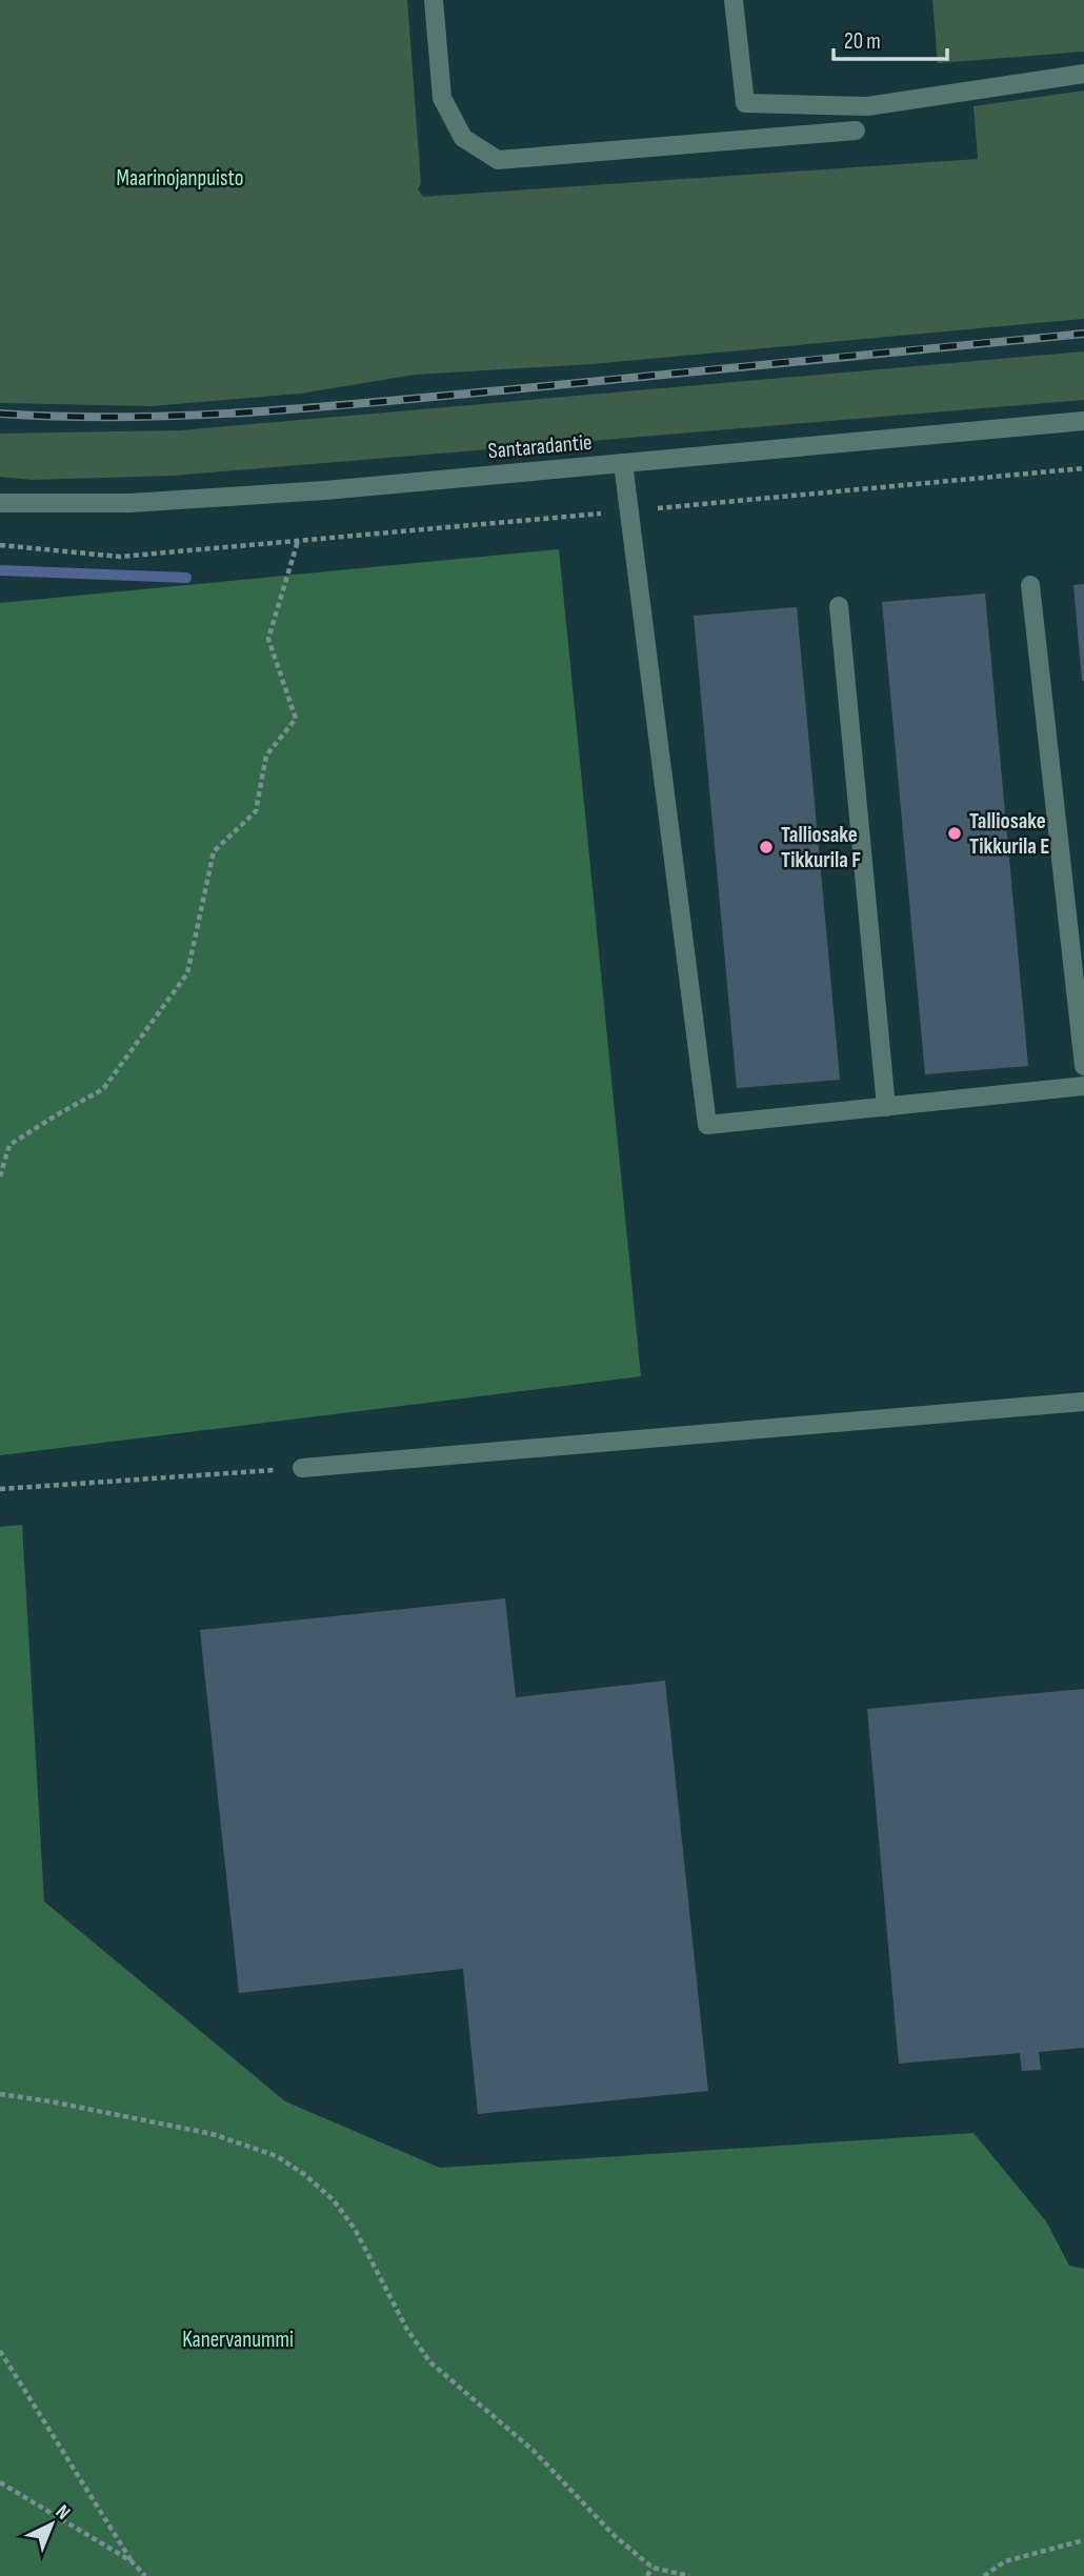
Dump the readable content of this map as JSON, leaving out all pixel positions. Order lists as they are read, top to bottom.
{
  "streets": {
    "street": ["Santaradantie"]
  },
  "parks": ["Maarinojanpuisto", "Kanervanummi"],
  "places": ["Talliosake Tikkurila E", "Talliosake Tikkurila F"],
  "scale_bar": "20 m",
  "north": "top right"
}
